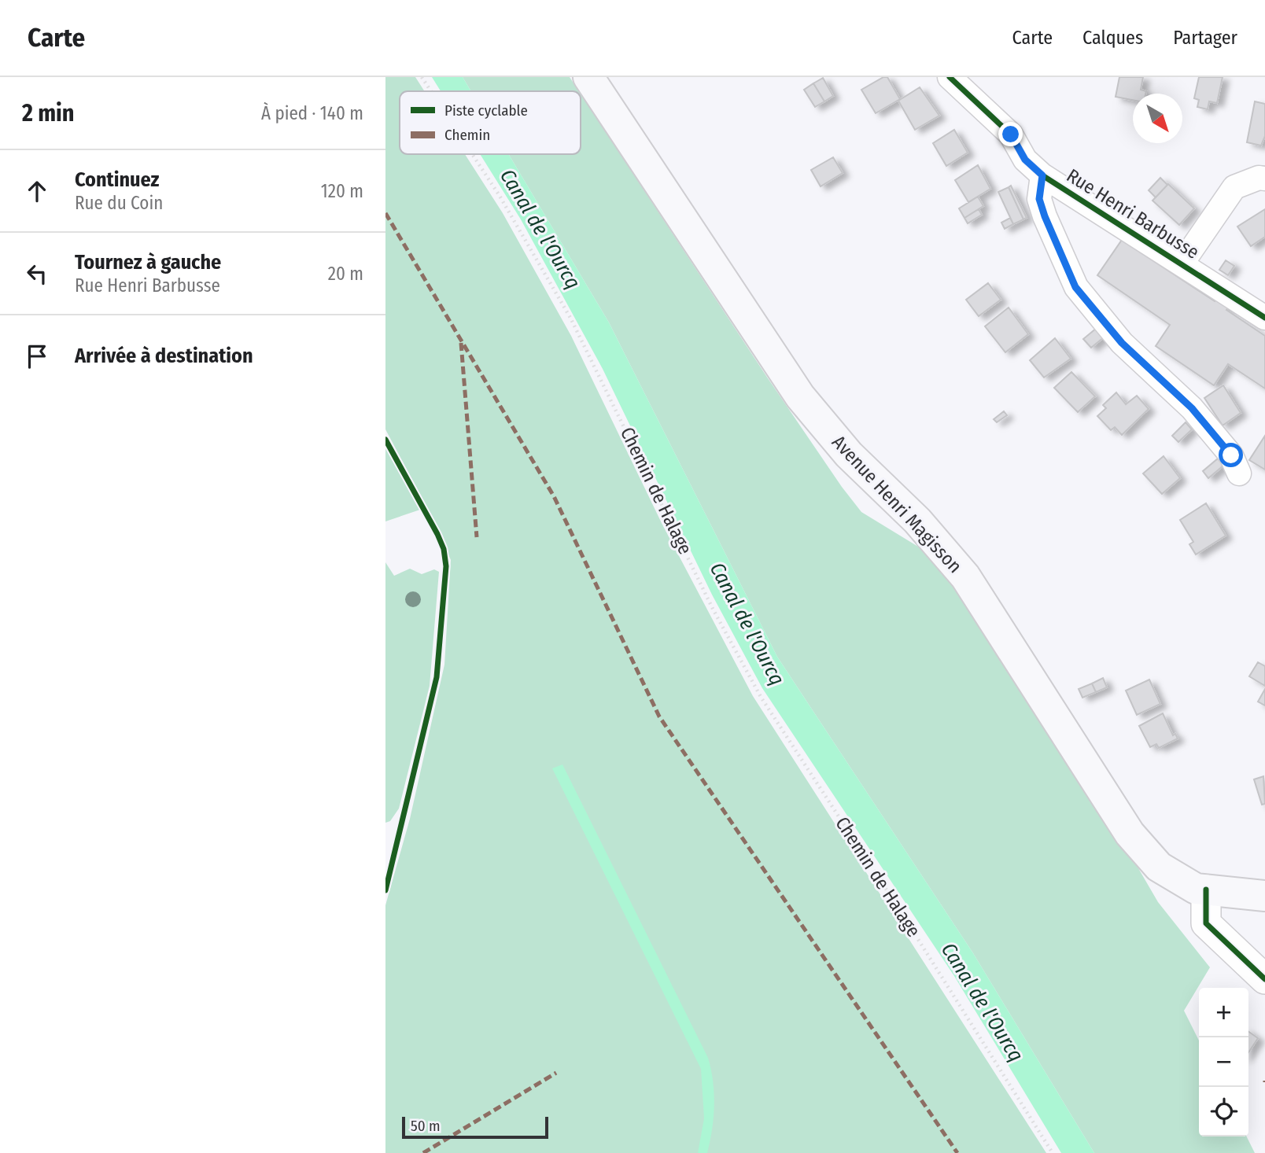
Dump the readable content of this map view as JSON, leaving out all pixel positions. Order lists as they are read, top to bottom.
{
  "streets": {
    "main road": ["Avenue Henri Magisson"],
    "street": ["Rue Henri Barbusse"],
    "path": ["Chemin de Halage"]
  },
  "water": ["Canal de l'Ourcq"],
  "legend": ["Piste cyclable", "Chemin"],
  "scale_bar": "50 m",
  "north": "bottom right",
  "page": {
    "header": "Carte",
    "nav": ["Carte", "Calques", "Partager"],
    "heading": ["2 min", "À pied · 140 m"],
    "list": [
      ["Continuez", "Rue du Coin", "120 m"],
      ["Tournez à gauche", "Rue Henri Barbusse", "20 m"],
      "Arrivée à destination"
    ],
    "map_buttons": ["+", "−"],
    "scale": "50 m"
  }
}
